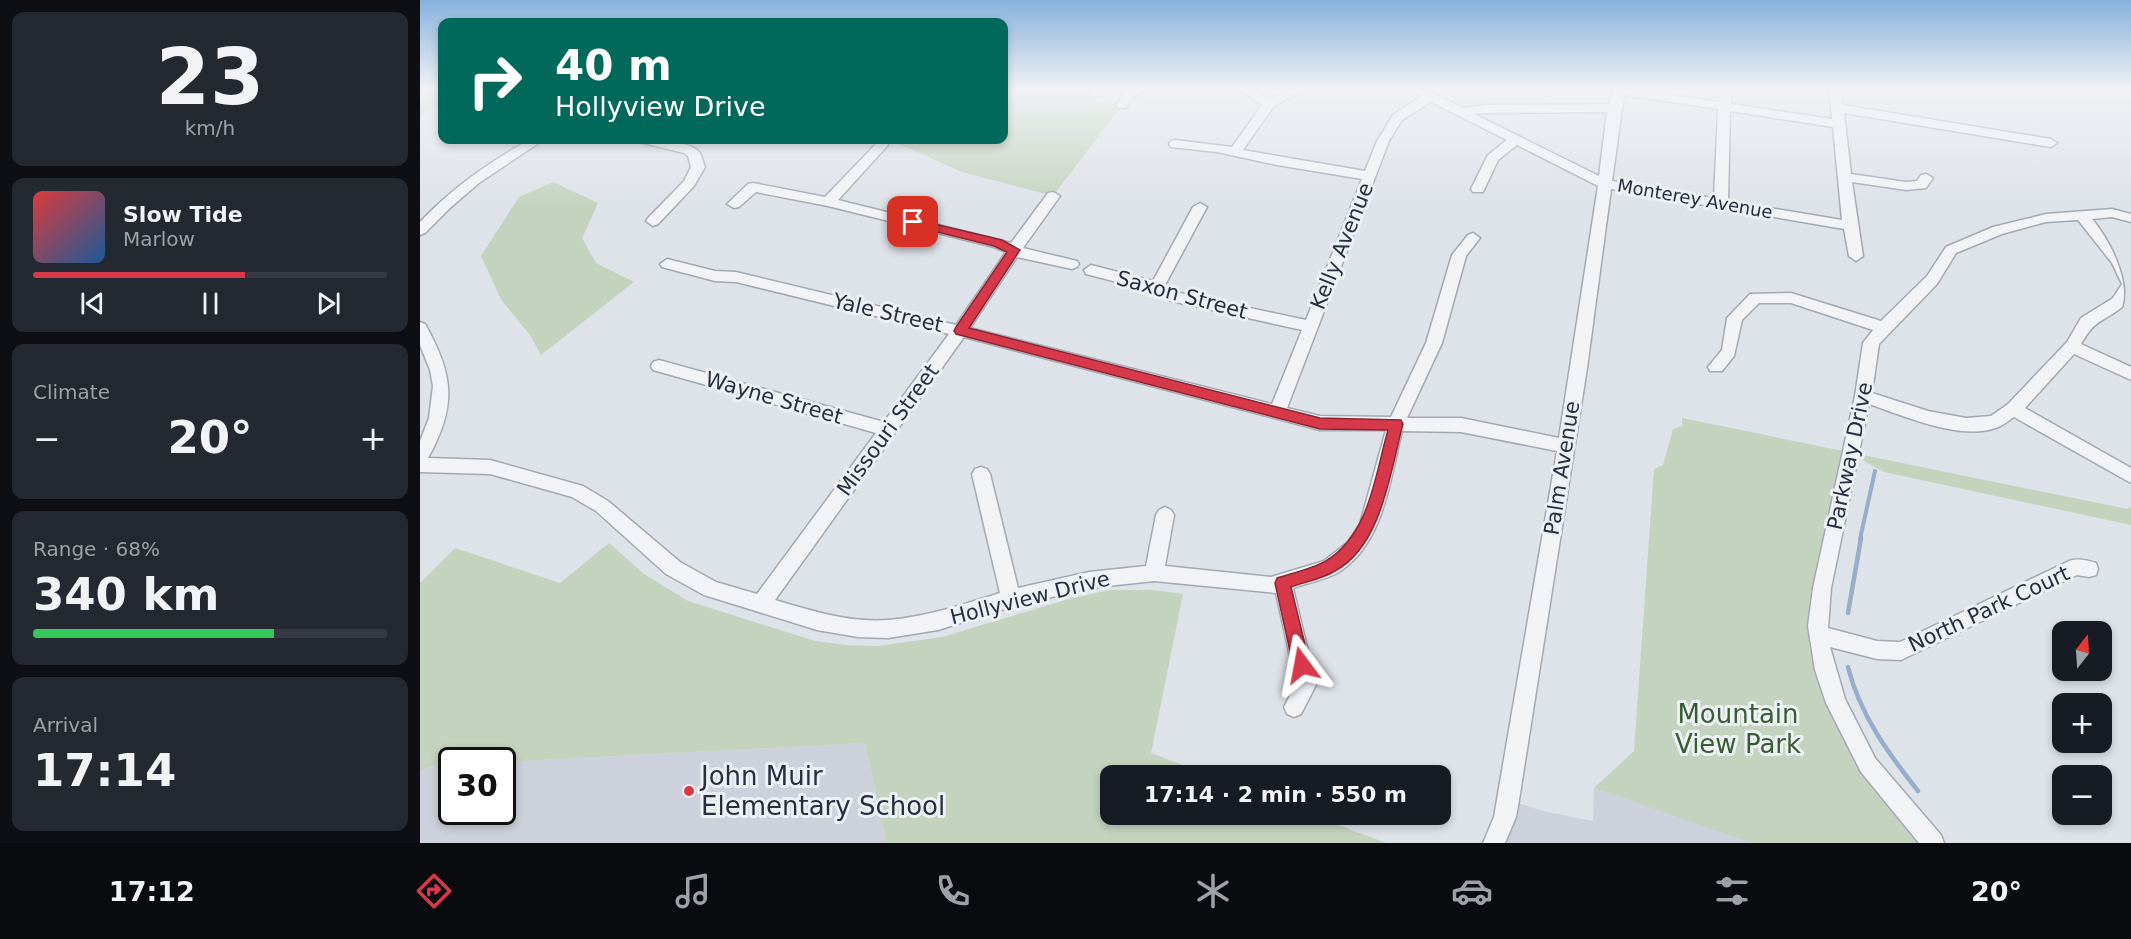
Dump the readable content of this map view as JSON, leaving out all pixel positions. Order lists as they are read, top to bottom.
{
  "streets": {
    "street": [
      "Monterey Avenue",
      "Kelly Avenue",
      "Saxon Street",
      "Yale Street",
      "Wayne Street",
      "Missouri Street",
      "Parkway Drive",
      "Palm Avenue",
      "Hollyview Drive",
      "North Park Court"
    ]
  },
  "crossings": [
    ["Monterey Avenue", "Palm Avenue"],
    ["Kelly Avenue", "Saxon Street"],
    ["Kelly Avenue", "Yale Street"],
    ["Yale Street", "Missouri Street"],
    ["Yale Street", "Palm Avenue"],
    ["Yale Street", "Hollyview Drive"],
    ["Wayne Street", "Missouri Street"],
    ["Missouri Street", "Hollyview Drive"],
    ["Parkway Drive", "North Park Court"]
  ],
  "parks": ["Mountain View Park"],
  "places": ["John Muir Elementary School"],
  "north": "top",
  "page": {
    "tile": [
      ["23", "km/h"],
      "Climate",
      ["Range · 68%", "340 km"],
      ["Arrival", "17:14"]
    ],
    "turn": ["40 m", "Hollyview Drive"],
    "song": ["Slow Tide", "Marlow"],
    "heat": ["−", "20°", "+"],
    "map_buttons": ["+", "−"],
    "limit": "30",
    "trip": "17:14 · 2 min · 550 m",
    "tabs": ["17:12", "20°"]
  }
}
